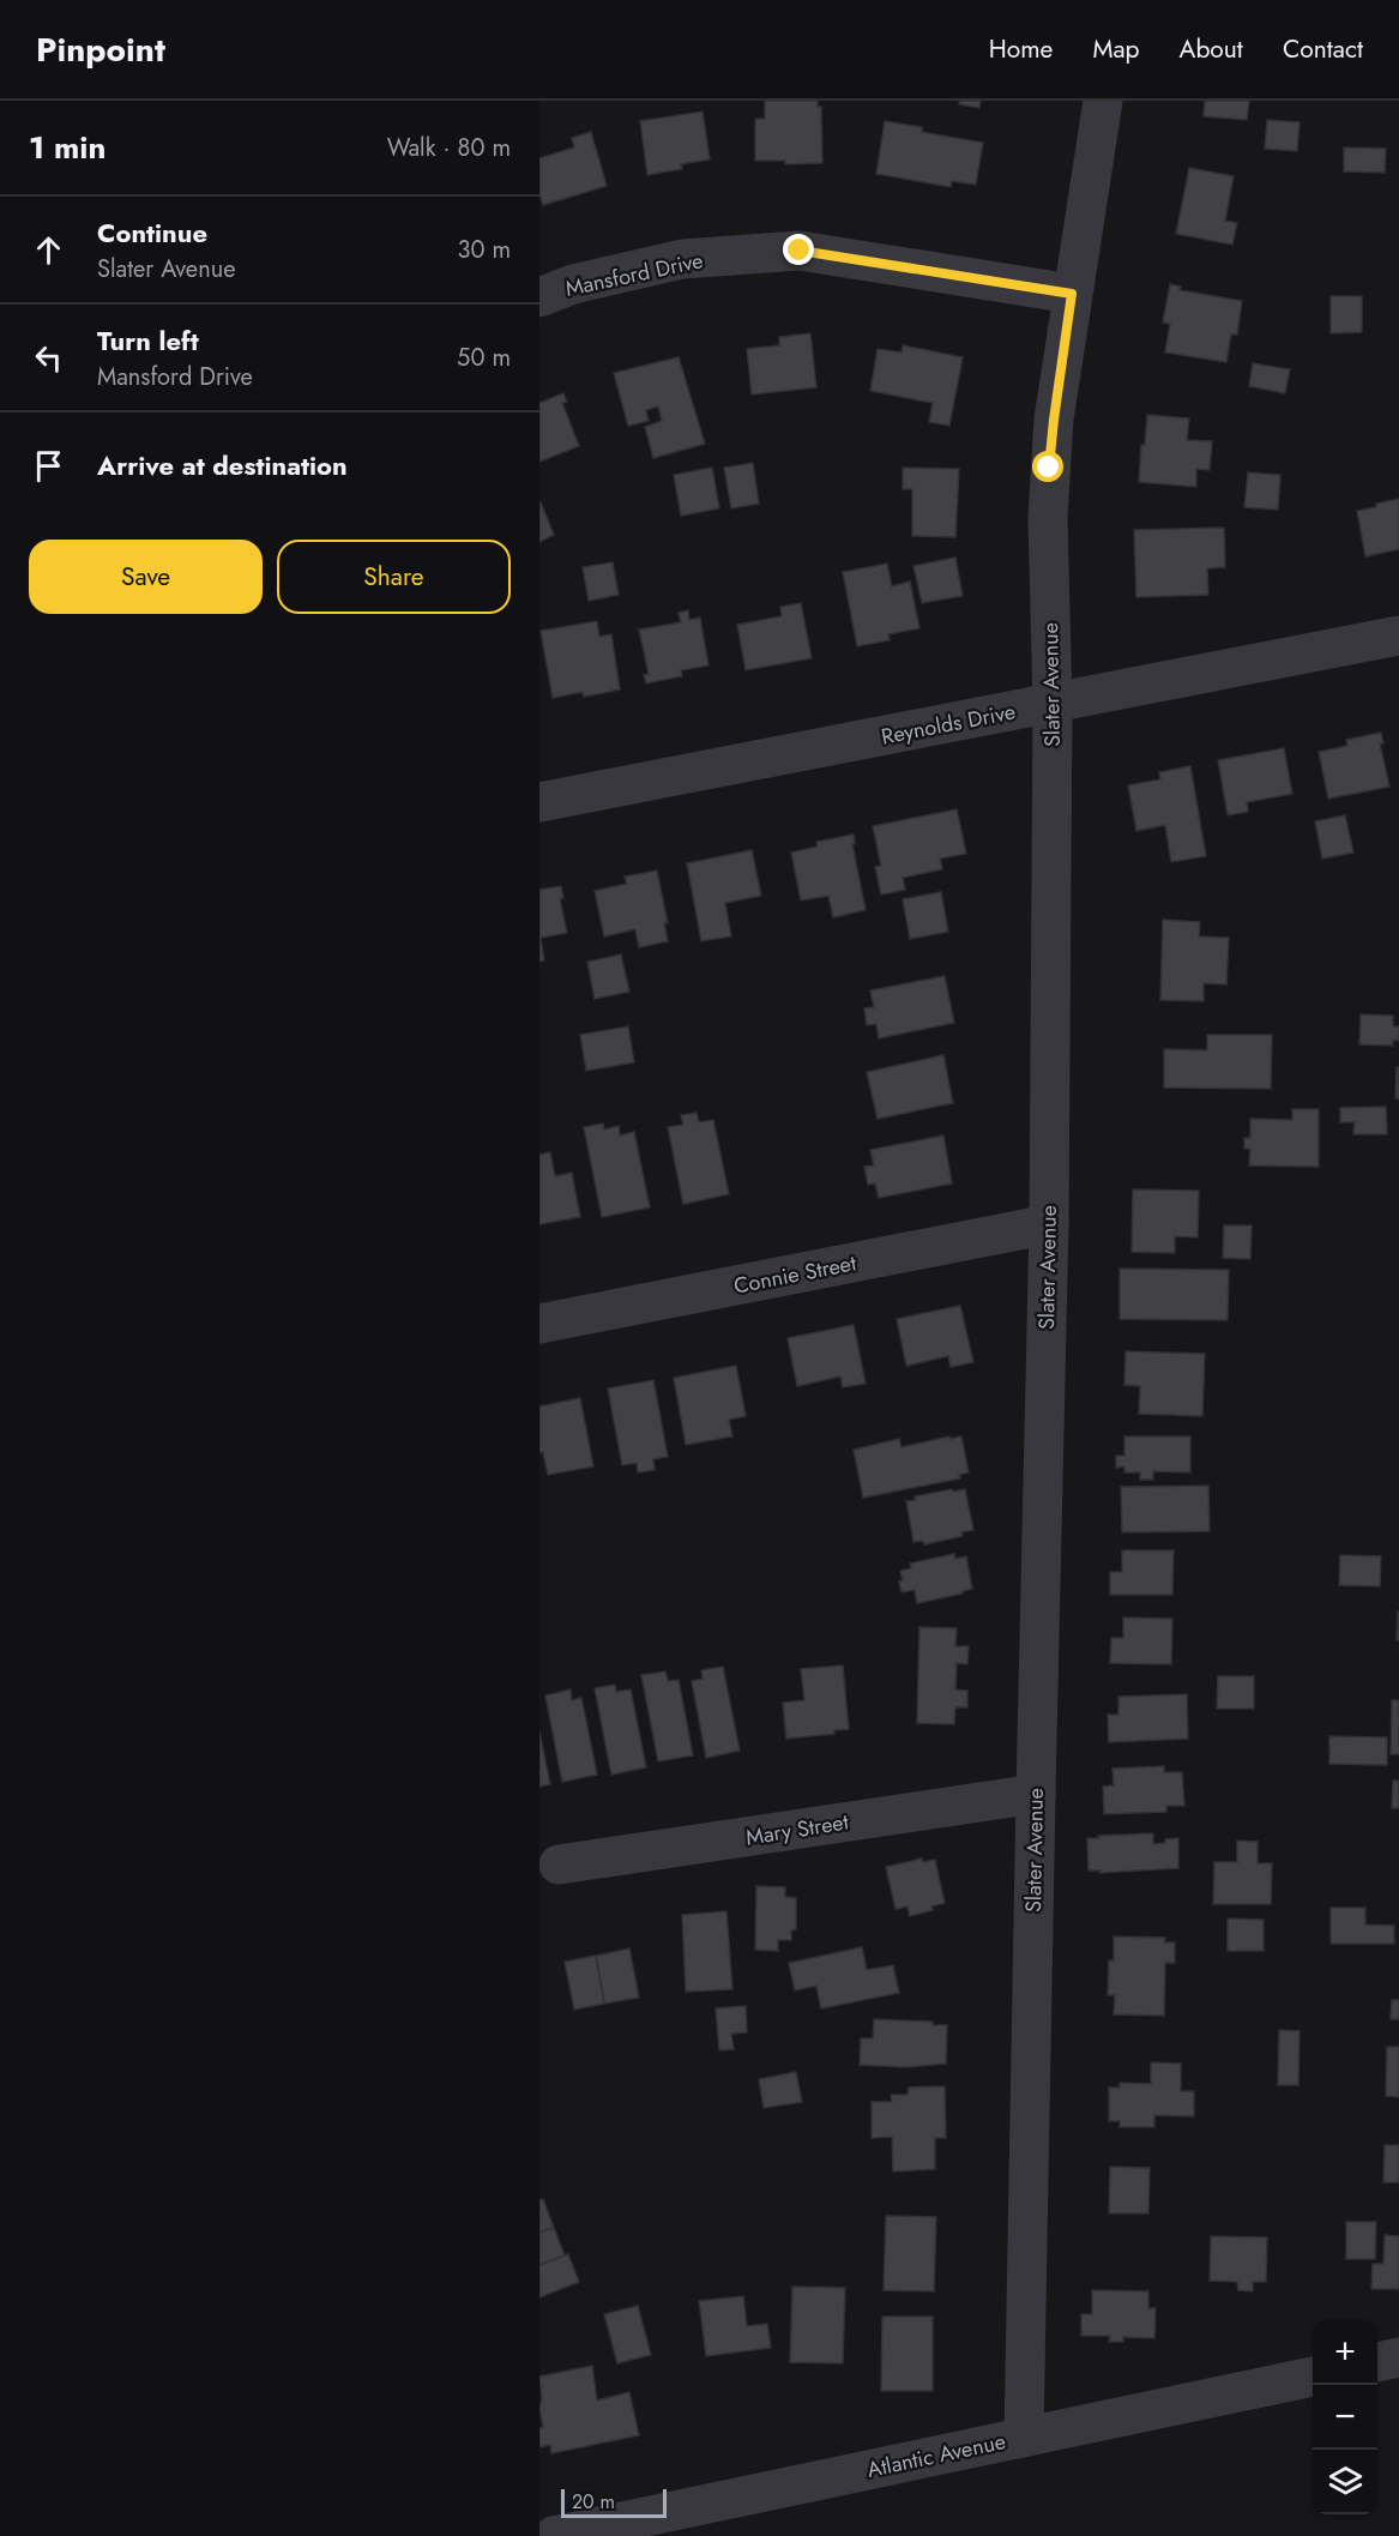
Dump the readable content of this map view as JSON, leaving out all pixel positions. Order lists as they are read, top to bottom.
{
  "streets": {
    "street": [
      "Mansford Drive",
      "Slater Avenue",
      "Reynolds Drive",
      "Connie Street",
      "Mary Street",
      "Atlantic Avenue"
    ]
  },
  "crossings": [
    ["Mansford Drive", "Slater Avenue"],
    ["Slater Avenue", "Reynolds Drive"],
    ["Slater Avenue", "Connie Street"],
    ["Slater Avenue", "Mary Street"],
    ["Slater Avenue", "Atlantic Avenue"]
  ],
  "scale_bar": "20 m",
  "page": {
    "header": "Pinpoint",
    "nav": [
      "Home",
      "Map",
      "About",
      "Contact"
    ],
    "heading": ["1 min", "Walk · 80 m"],
    "list": [
      ["Continue", "Slater Avenue", "30 m"],
      ["Turn left", "Mansford Drive", "50 m"],
      "Arrive at destination"
    ],
    "buttons": ["Save", "Share"],
    "map_buttons": ["+", "−"],
    "scale": "20 m"
  }
}
